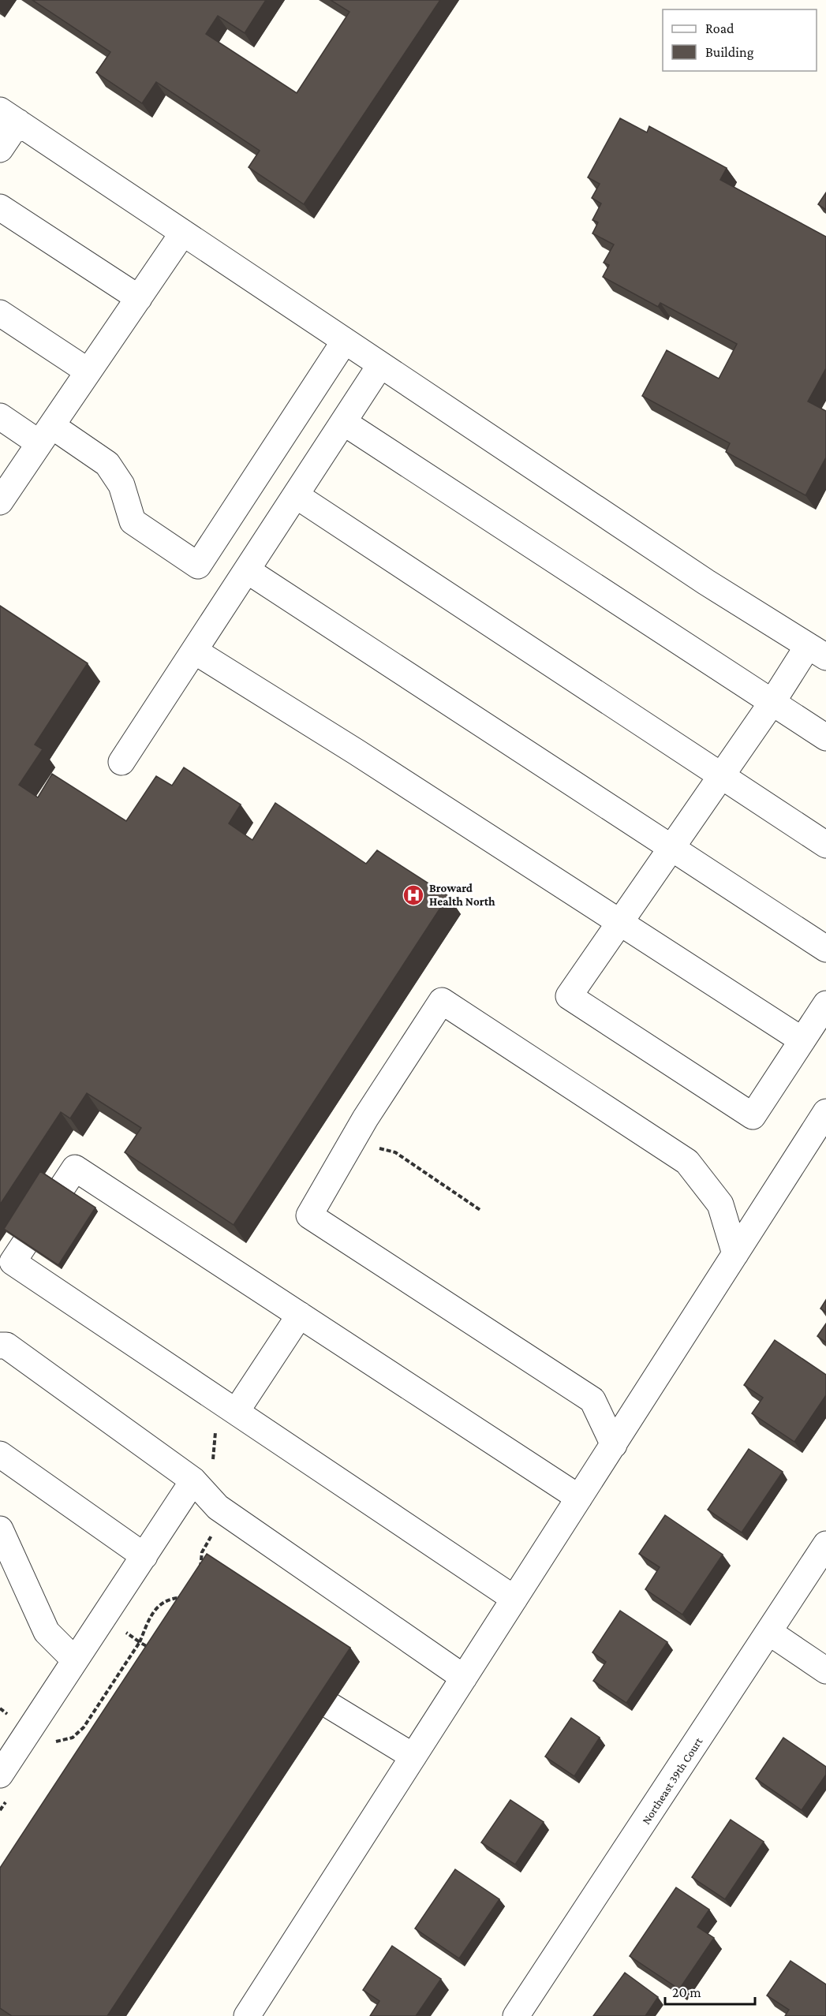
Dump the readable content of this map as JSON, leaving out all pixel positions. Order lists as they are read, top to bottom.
{
  "streets": {
    "street": ["Northeast 39th Court"]
  },
  "places": {
    "hospital": ["Broward Health North"]
  },
  "legend": ["Road", "Building"],
  "scale_bar": "20 m"
}
